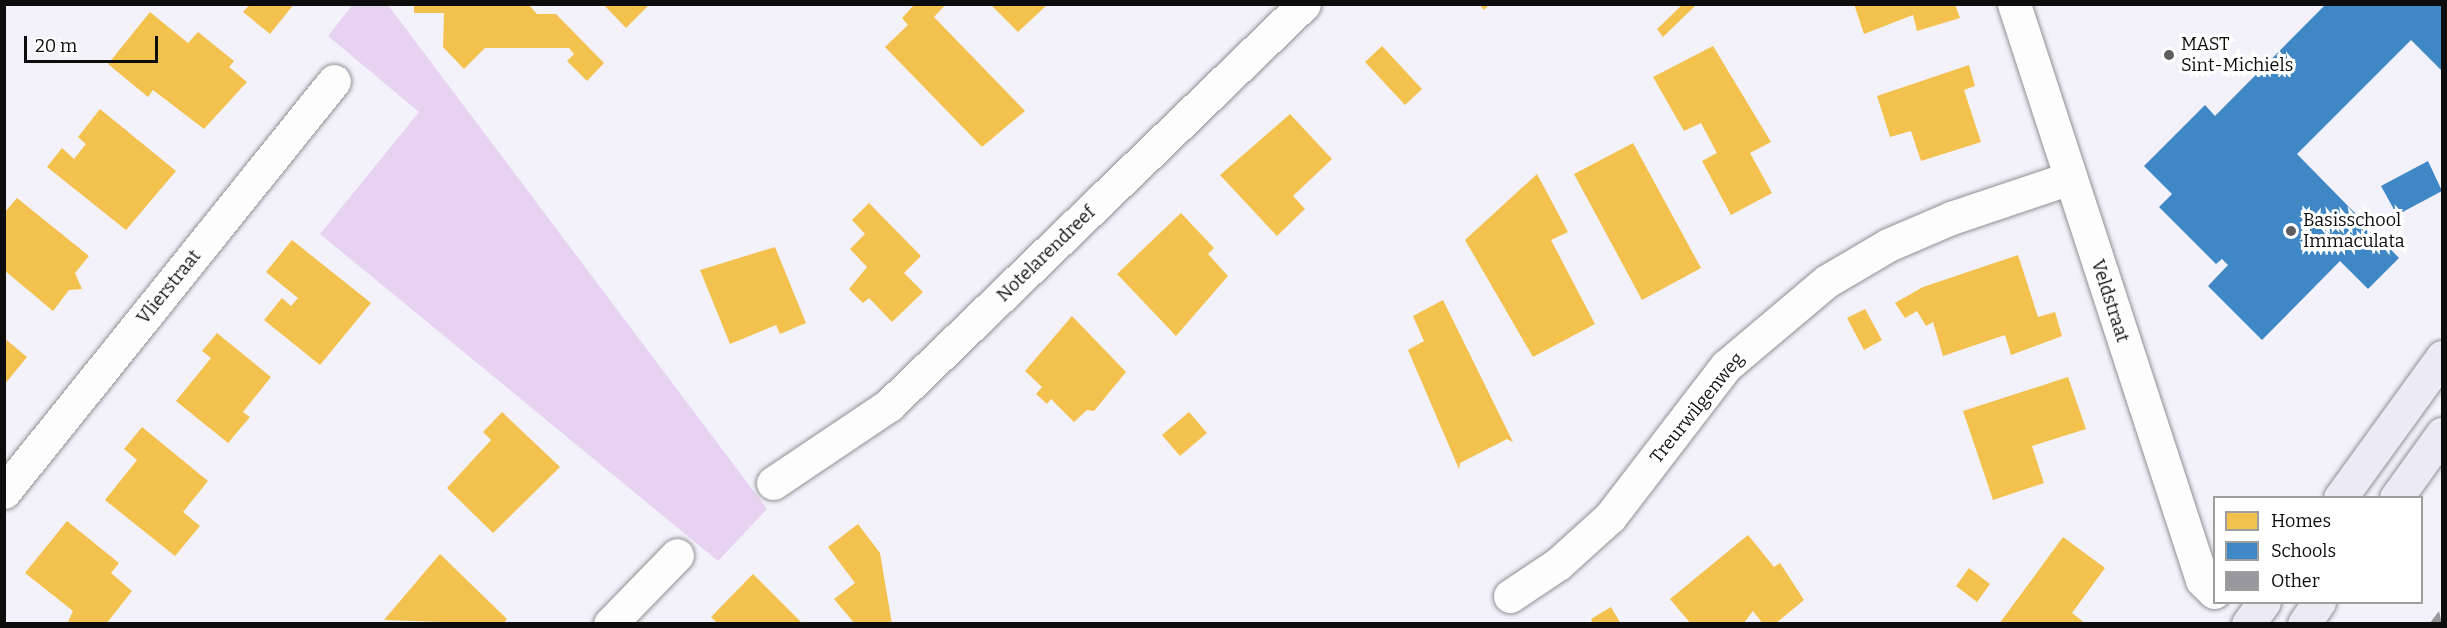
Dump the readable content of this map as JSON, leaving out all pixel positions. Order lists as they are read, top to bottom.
{
  "streets": {
    "street": [
      "Notelarendreef",
      "Vlierstraat",
      "Veldstraat",
      "Treurwilgenweg"
    ]
  },
  "crossings": [
    ["Veldstraat", "Treurwilgenweg"]
  ],
  "places": ["MAST Sint-Michiels", "Basisschool Immaculata"],
  "legend": ["Homes", "Schools", "Other"],
  "scale_bar": "20 m"
}
